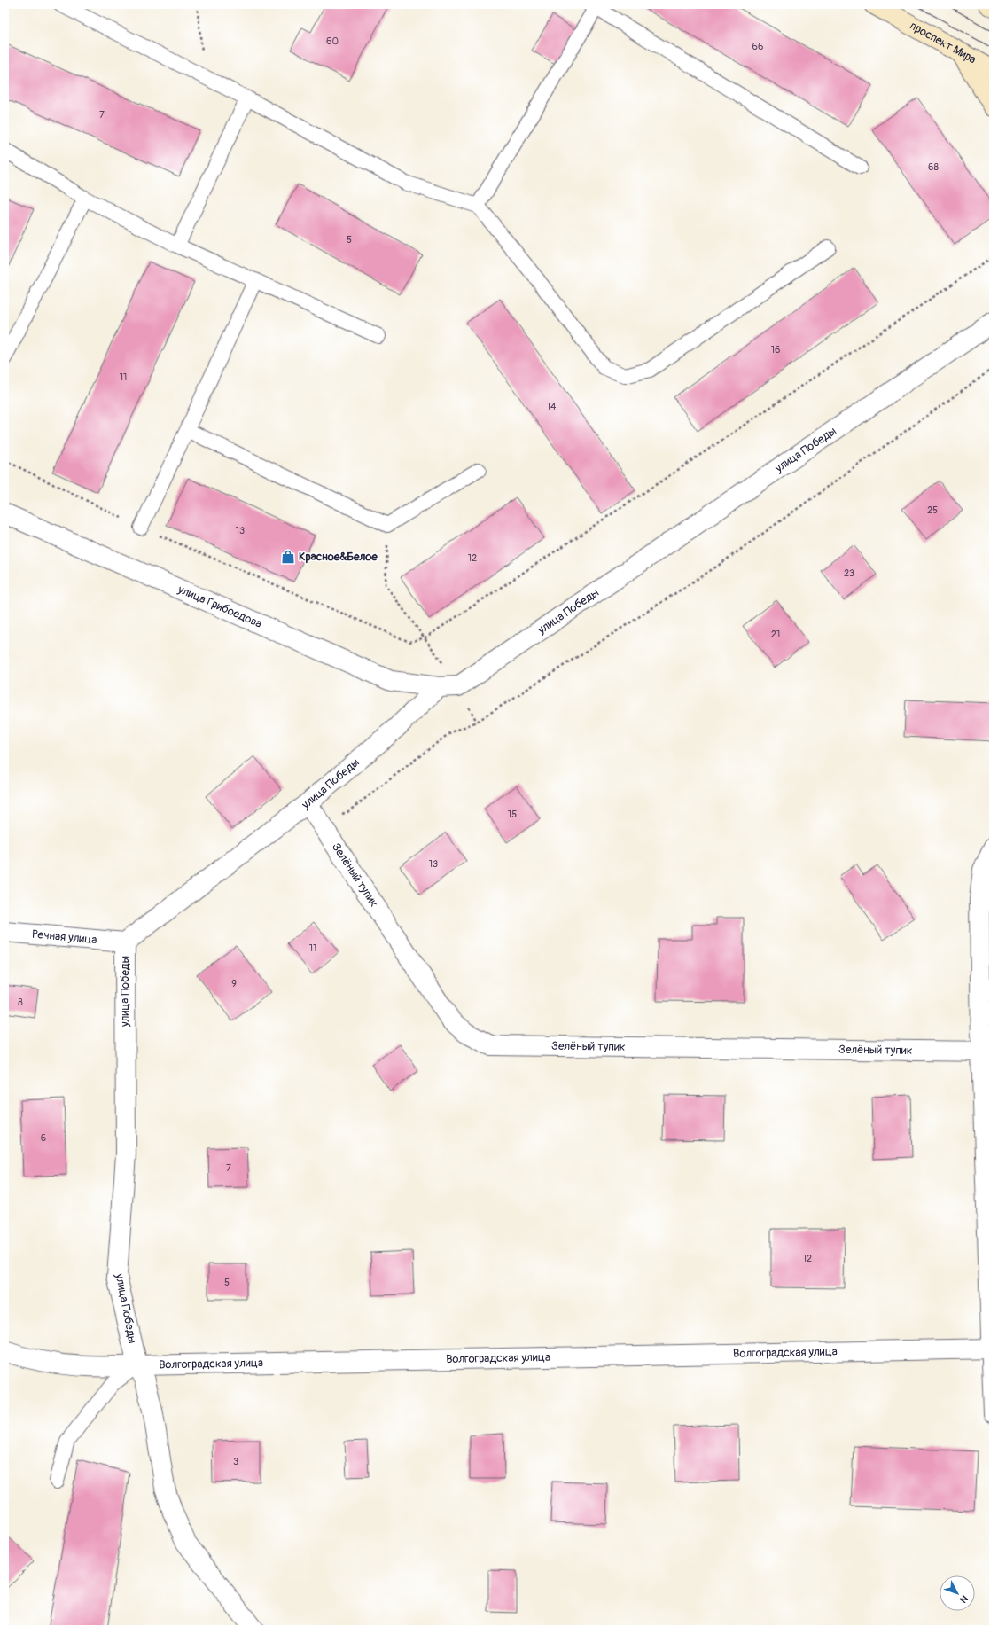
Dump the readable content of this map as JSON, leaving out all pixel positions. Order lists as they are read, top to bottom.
{
  "streets": {
    "main road": ["проспект Мира"],
    "street": [
      "улица Победы",
      "улица Грибоедова",
      "Зелёный тупик",
      "Речная улица",
      "Волгоградская улица"
    ]
  },
  "crossings": [
    ["улица Победы", "улица Грибоедова"],
    ["улица Победы", "Зелёный тупик"],
    ["улица Победы", "Речная улица"],
    ["улица Победы", "Волгоградская улица"]
  ],
  "places": {
    "shop": ["Красное&Белое"]
  },
  "house_numbers": [
    "60",
    "66",
    "7",
    "68",
    "5",
    "16",
    "11",
    "14",
    "25",
    "13",
    "12",
    "23",
    "21",
    "15",
    "13",
    "11",
    "9",
    "8",
    "6",
    "7",
    "12",
    "5",
    "3"
  ],
  "north": "bottom right"
}
